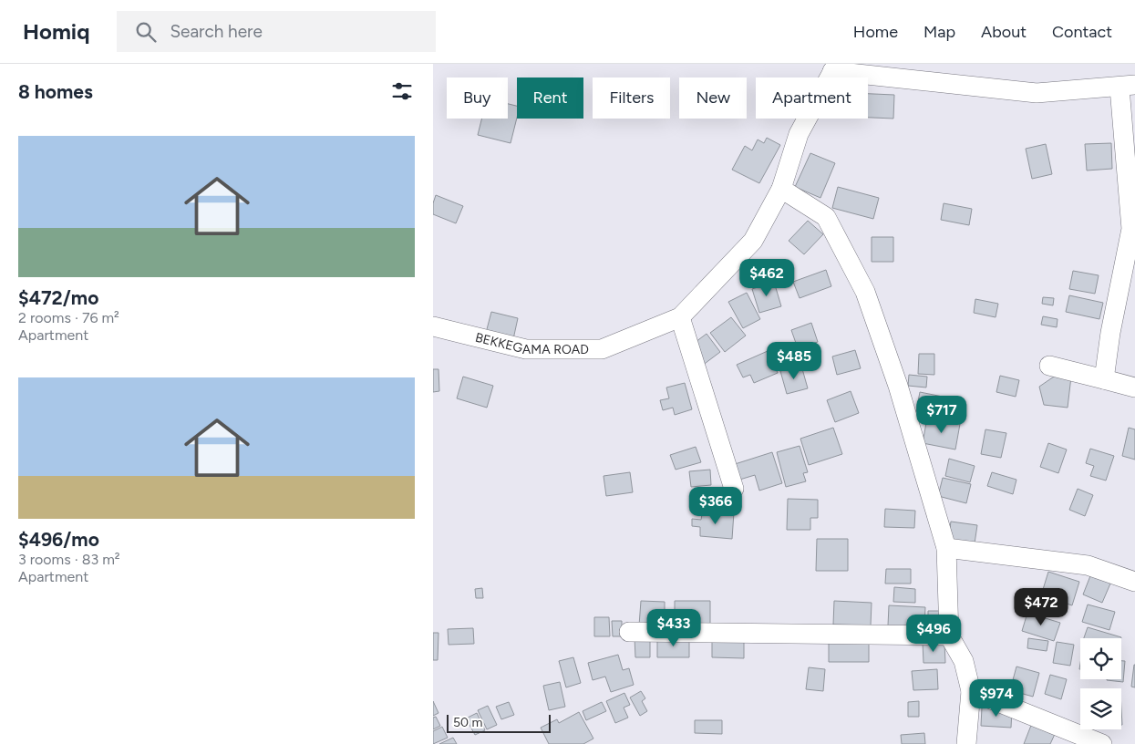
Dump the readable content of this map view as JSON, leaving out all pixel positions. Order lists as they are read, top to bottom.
{
  "streets": {
    "street": ["BEKKEGAMA ROAD"]
  },
  "scale_bar": "50 m",
  "page": {
    "header": "Homiq",
    "search": "Search here",
    "nav": [
      "Home",
      "Map",
      "About",
      "Contact"
    ],
    "heading": "8 homes",
    "chip": [
      "Buy",
      "Rent",
      "Filters",
      "New",
      "Apartment"
    ],
    "list": [
      {
        "name": "$472/mo",
        "note": "2 rooms · 76 m² · Apartment"
      },
      {
        "name": "$496/mo",
        "note": "3 rooms · 83 m² · Apartment"
      }
    ],
    "price": [
      "$462",
      "$485",
      "$717",
      "$366",
      "$472",
      "$433",
      "$496",
      "$974"
    ],
    "scale": "50 m"
  }
}
